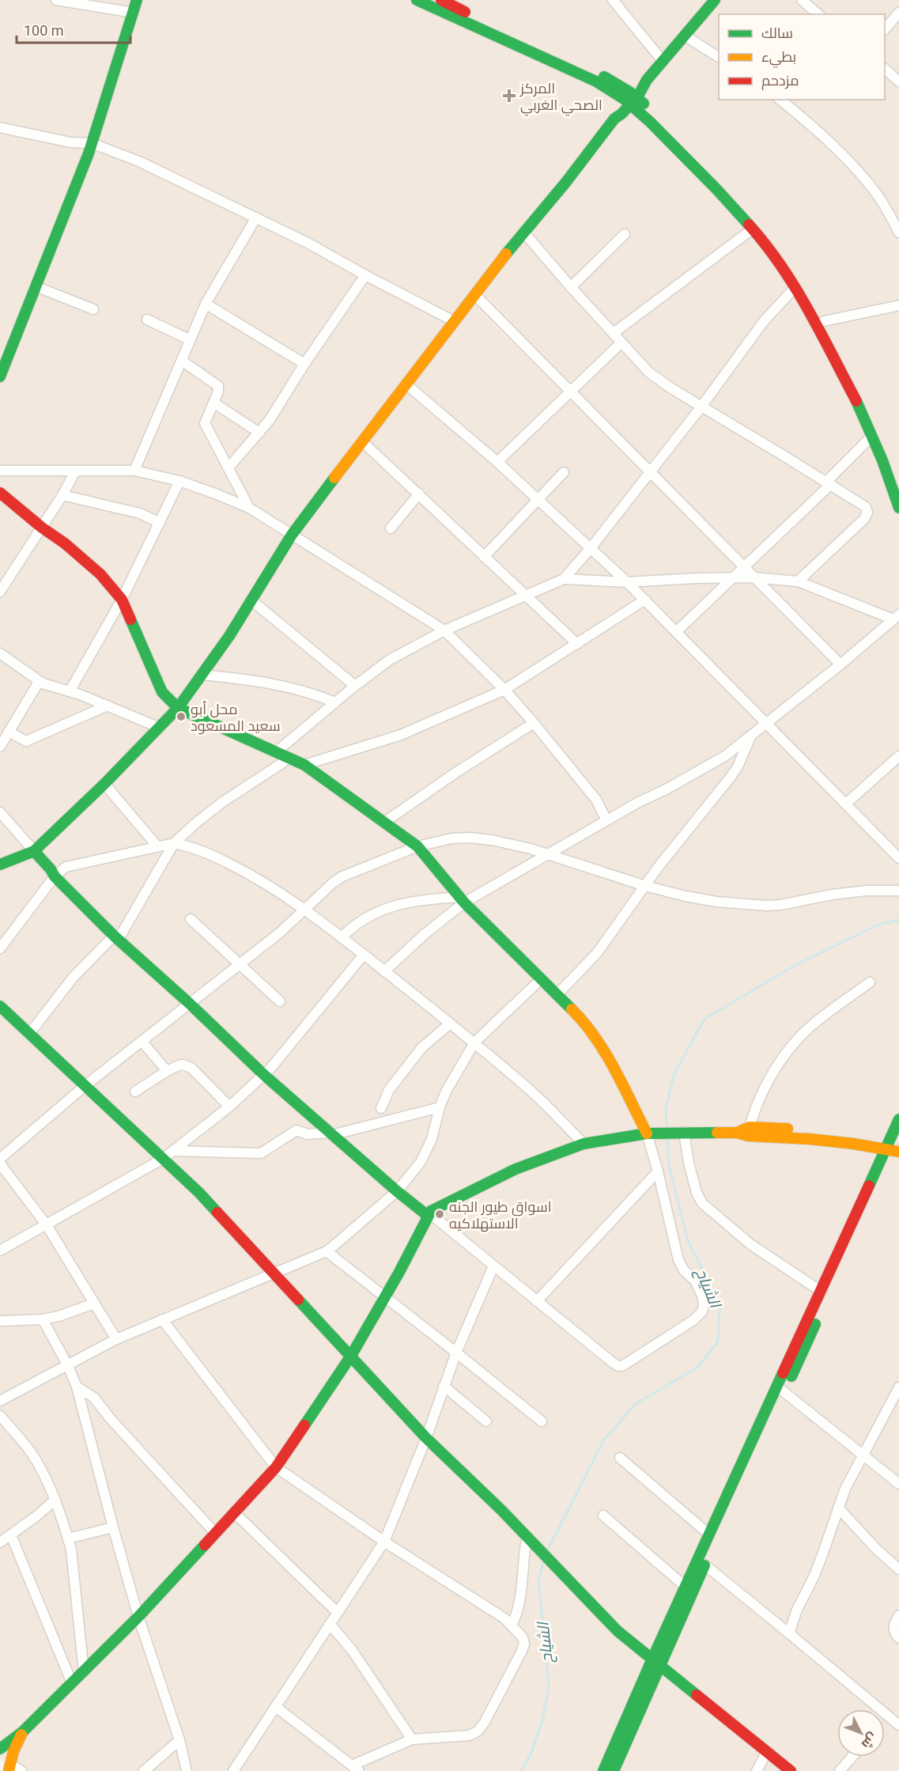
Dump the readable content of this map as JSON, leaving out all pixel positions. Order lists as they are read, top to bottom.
{
  "water": ["الشياح"],
  "places": {
    "health": ["المركز الصحي الغربي"],
    "other": ["محل أبو سعيد المسعود", "اسواق طيور الجنه الاستهلاكيه"]
  },
  "legend": ["سالك", "بطيء", "مزدحم"],
  "scale_bar": "100 m",
  "north": "bottom right"
}
